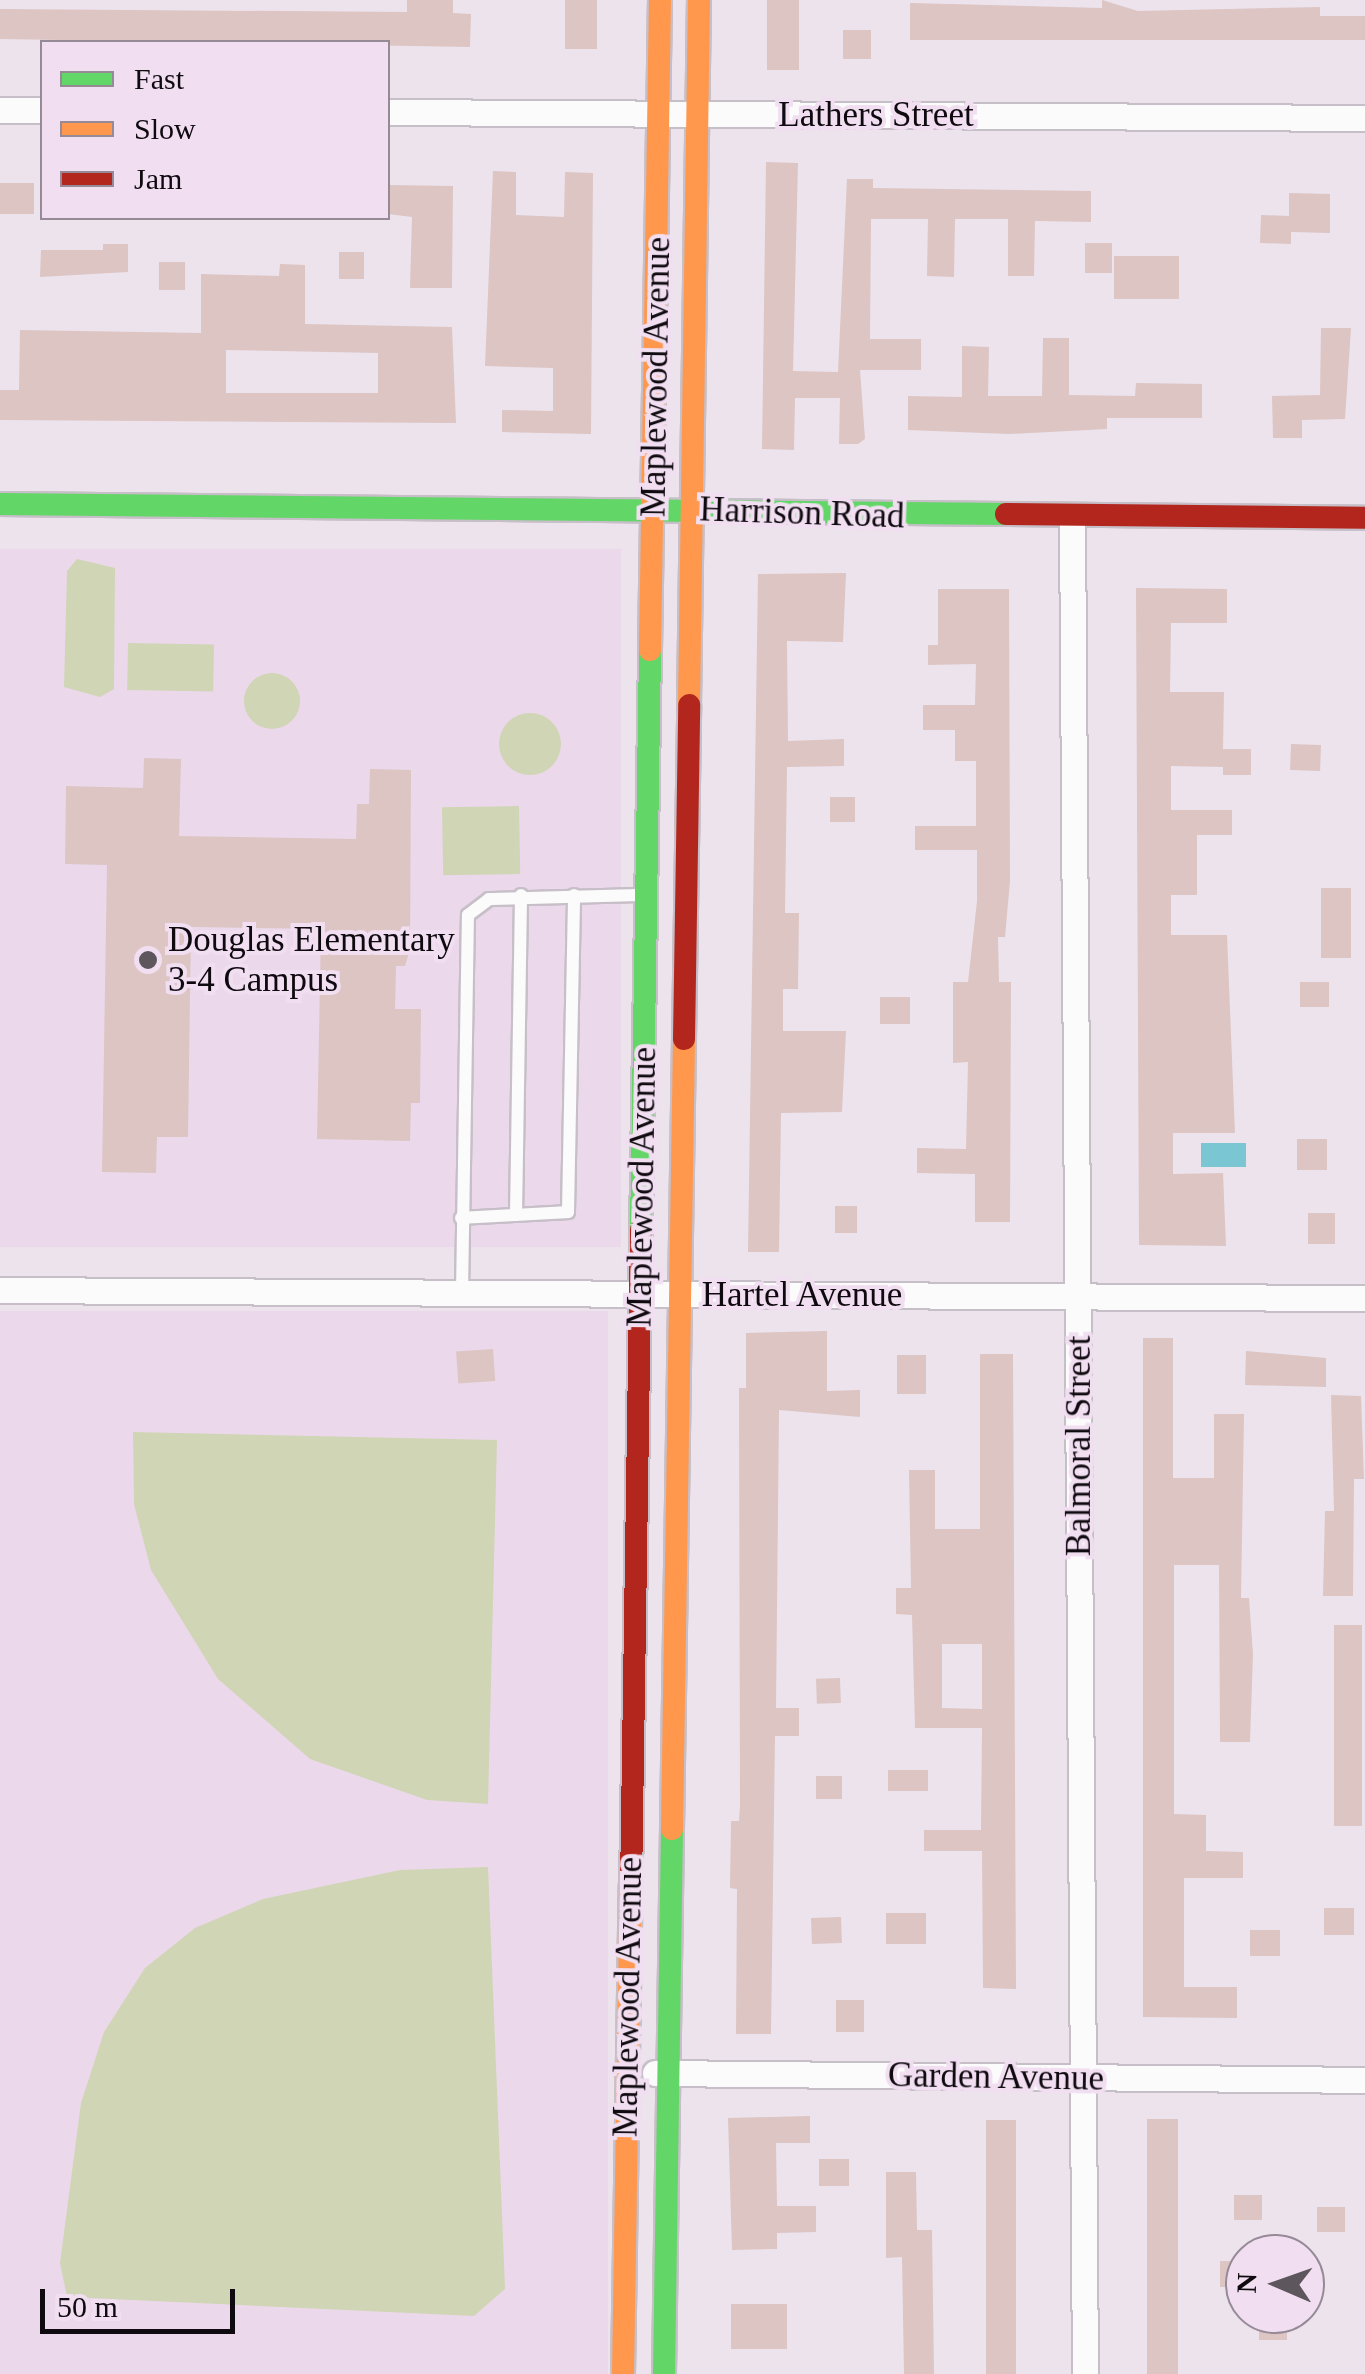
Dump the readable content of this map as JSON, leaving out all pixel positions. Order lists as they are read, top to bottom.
{
  "streets": {
    "street": [
      "Lathers Street",
      "Maplewood Avenue",
      "Harrison Road",
      "Hartel Avenue",
      "Balmoral Street",
      "Garden Avenue"
    ]
  },
  "crossings": [
    ["Lathers Street", "Maplewood Avenue"],
    ["Maplewood Avenue", "Harrison Road"],
    ["Maplewood Avenue", "Hartel Avenue"],
    ["Maplewood Avenue", "Garden Avenue"],
    ["Harrison Road", "Balmoral Street"],
    ["Hartel Avenue", "Balmoral Street"],
    ["Balmoral Street", "Garden Avenue"]
  ],
  "places": ["Douglas Elementary 3-4 Campus"],
  "legend": ["Fast", "Slow", "Jam"],
  "scale_bar": "50 m",
  "north": "left"
}
